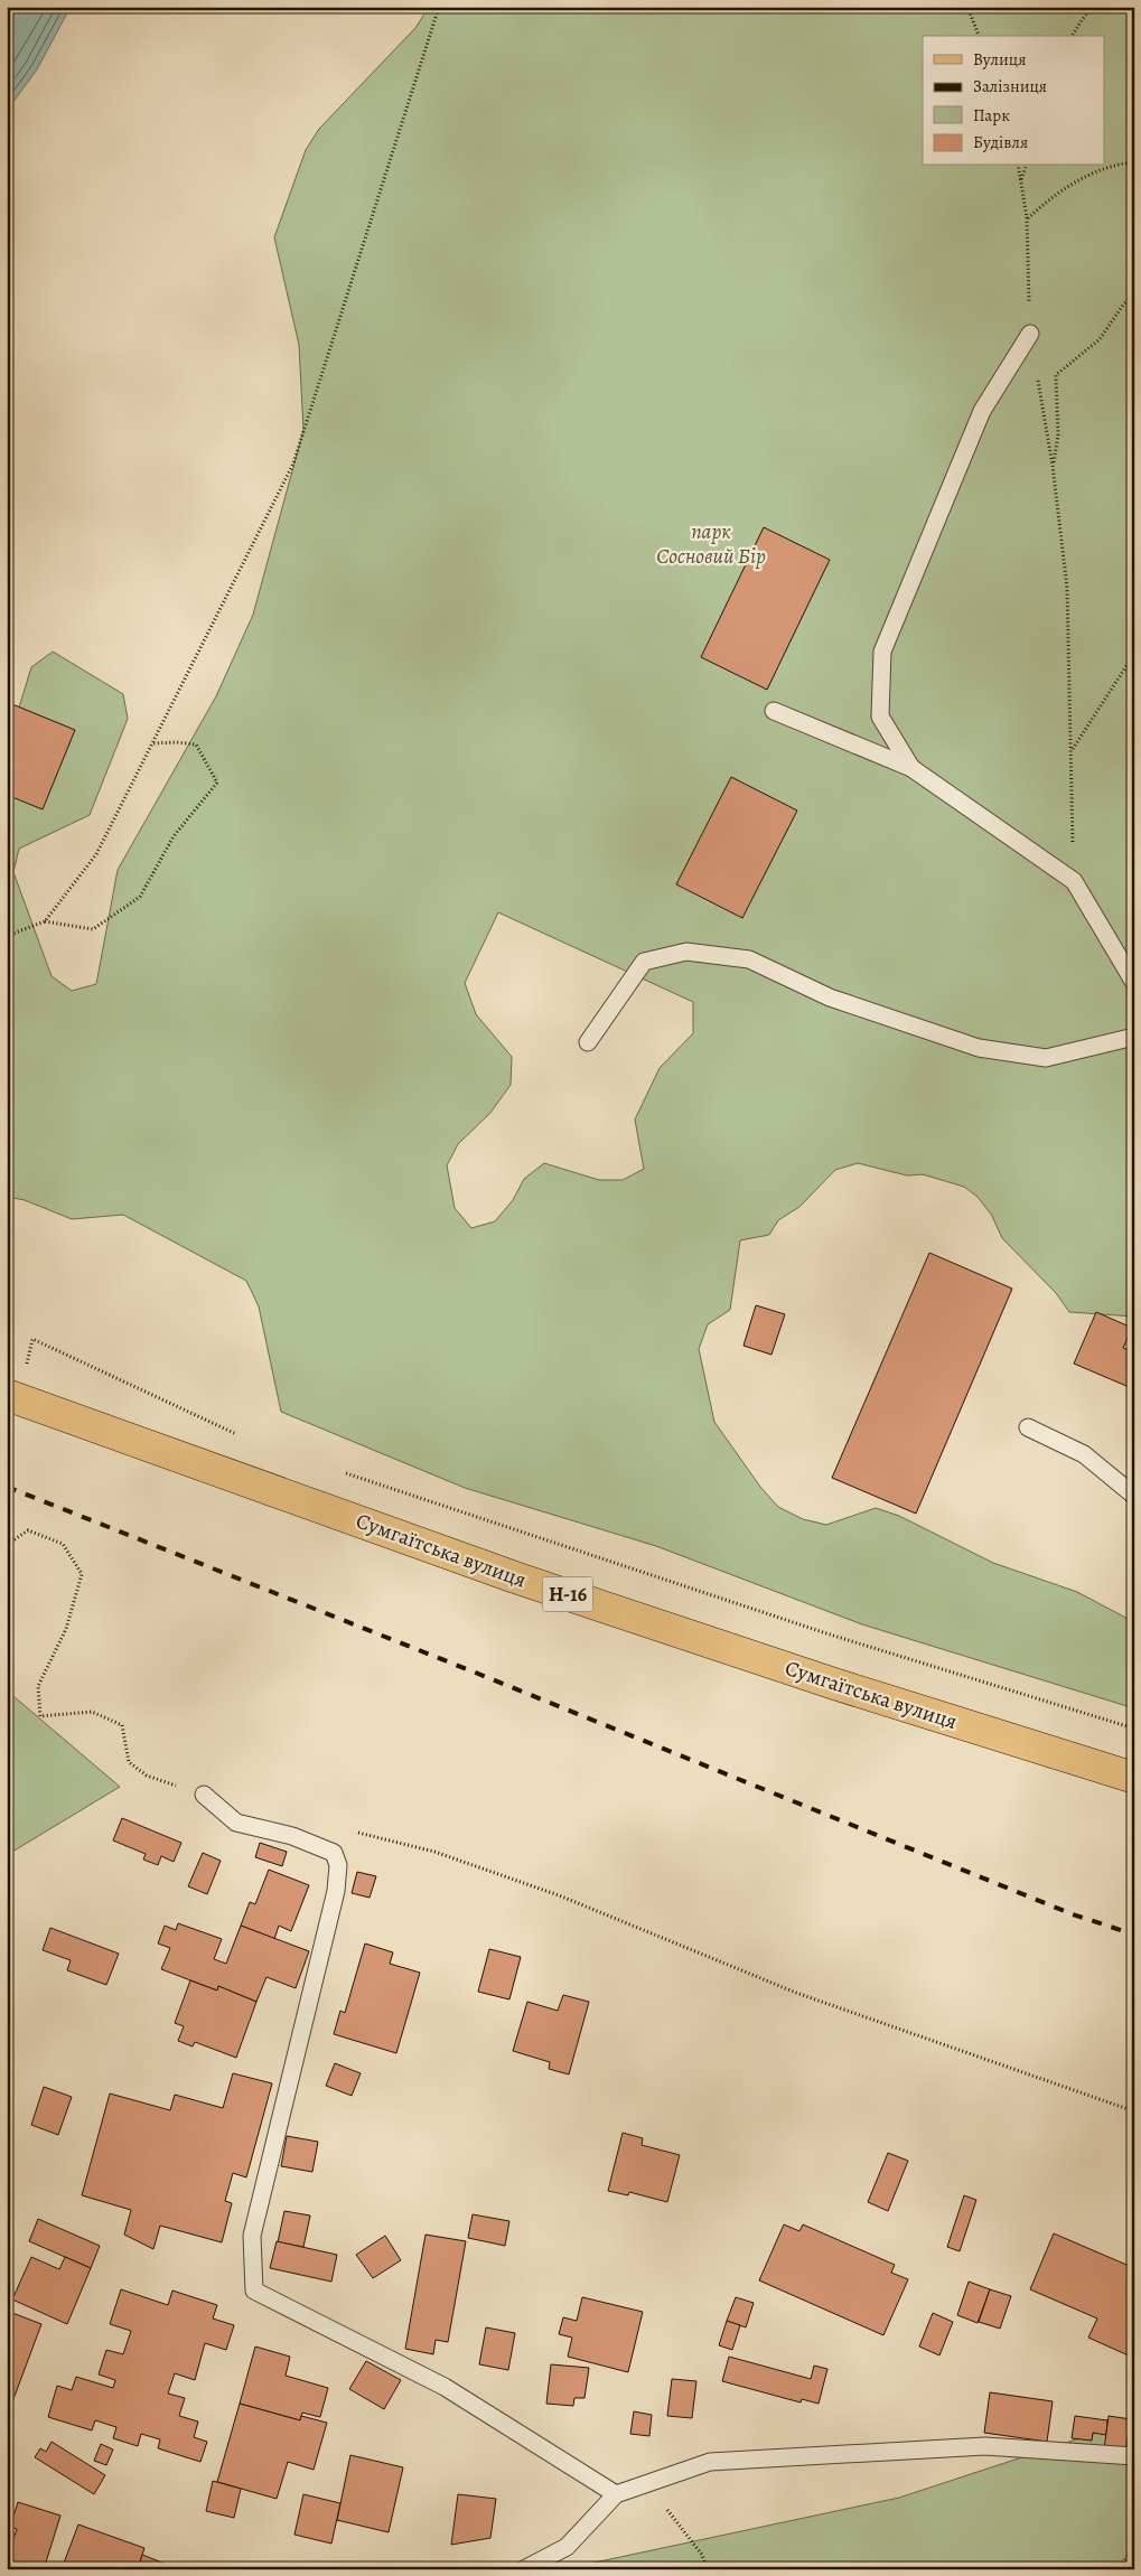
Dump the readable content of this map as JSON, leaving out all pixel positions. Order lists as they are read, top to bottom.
{
  "streets": {
    "main road": ["Сумгаїтська вулиця", "Н-16"]
  },
  "parks": ["парк Сосновий Бір"],
  "legend": [
    "Вулиця",
    "Залізниця",
    "Парк",
    "Будівля"
  ]
}
